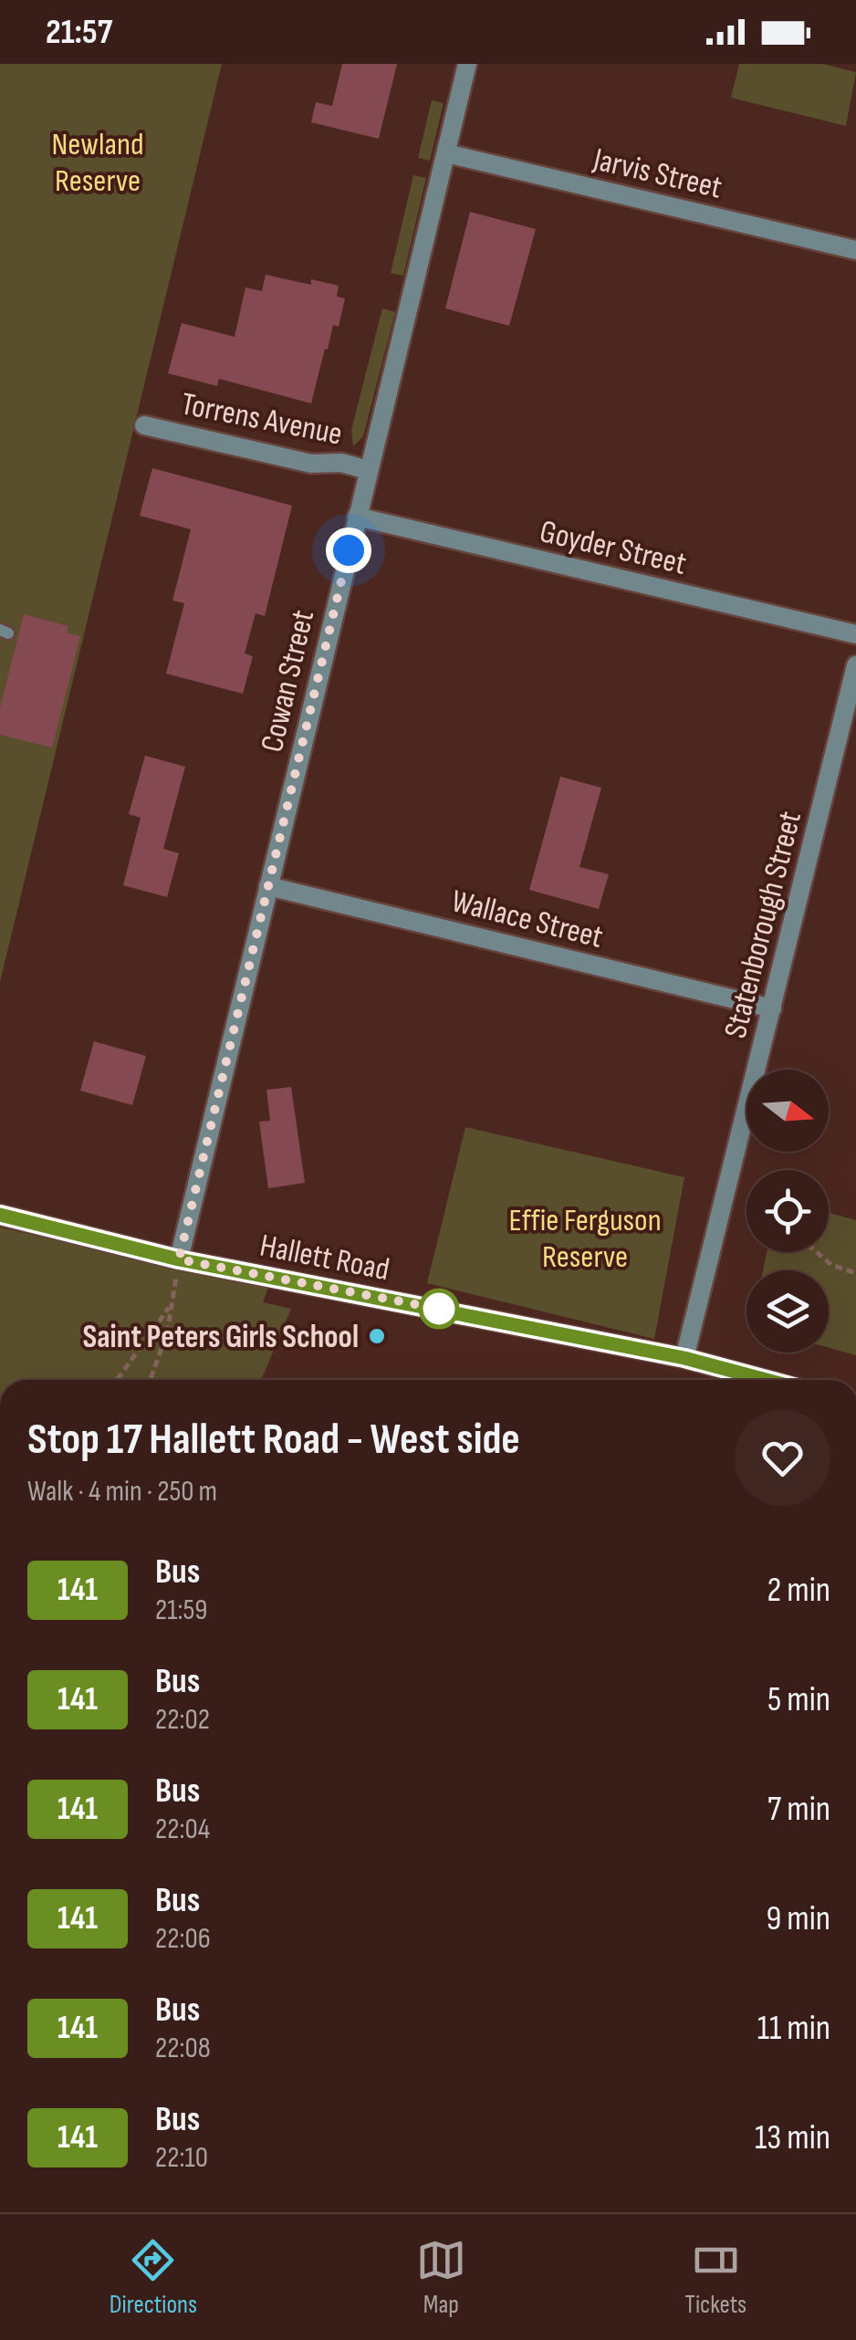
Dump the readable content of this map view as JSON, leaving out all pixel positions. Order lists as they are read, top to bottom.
{
  "streets": {
    "main road": ["Hallett Road"],
    "street": [
      "Jarvis Street",
      "Torrens Avenue",
      "Goyder Street",
      "Cowan Street",
      "Wallace Street",
      "Statenborough Street"
    ]
  },
  "crossings": [
    ["Jarvis Street", "Cowan Street"],
    ["Torrens Avenue", "Cowan Street"],
    ["Goyder Street", "Cowan Street"],
    ["Cowan Street", "Wallace Street"],
    ["Cowan Street", "Hallett Road"],
    ["Wallace Street", "Statenborough Street"],
    ["Statenborough Street", "Hallett Road"]
  ],
  "parks": ["Newland Reserve", "Effie Ferguson Reserve"],
  "places": ["Saint Peters Girls School"],
  "lines": ["bus line 141"],
  "north": "right",
  "page": {
    "status": "21:57",
    "heading": ["Stop 17 Hallett Road - West side", "Walk · 4 min · 250 m"],
    "list": [
      {
        "mark": "141",
        "name": "Bus",
        "note": "21:59",
        "value": "2 min"
      },
      {
        "mark": "141",
        "name": "Bus",
        "note": "22:02",
        "value": "5 min"
      },
      {
        "mark": "141",
        "name": "Bus",
        "note": "22:04",
        "value": "7 min"
      },
      {
        "mark": "141",
        "name": "Bus",
        "note": "22:06",
        "value": "9 min"
      },
      {
        "mark": "141",
        "name": "Bus",
        "note": "22:08",
        "value": "11 min"
      },
      {
        "mark": "141",
        "name": "Bus",
        "note": "22:10",
        "value": "13 min"
      }
    ],
    "tabs": ["Directions", "Map", "Tickets"]
  }
}
